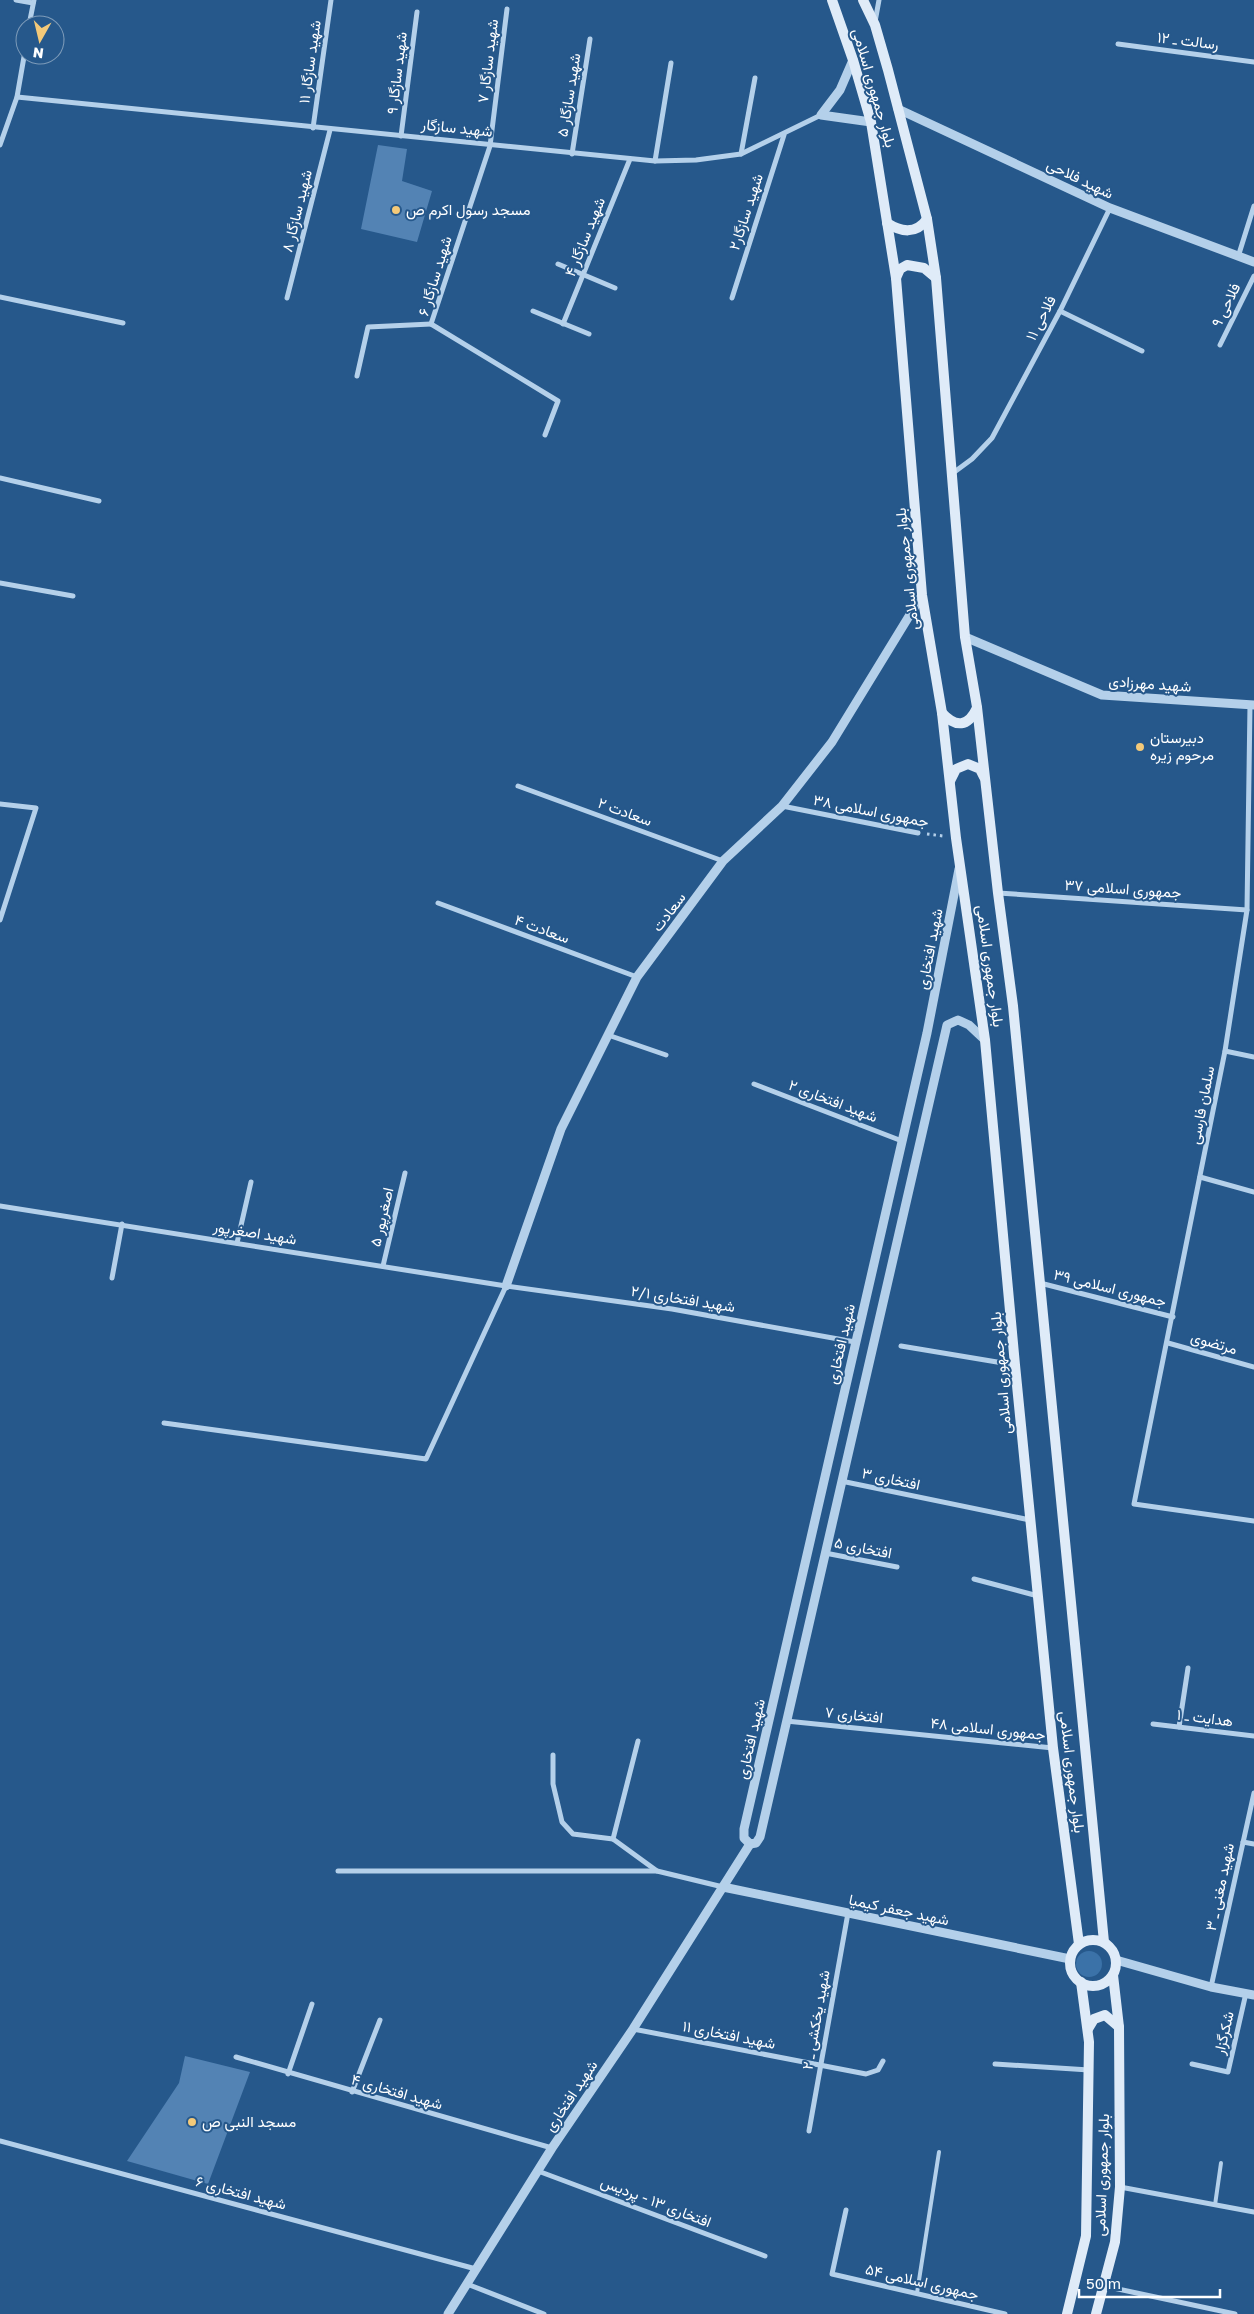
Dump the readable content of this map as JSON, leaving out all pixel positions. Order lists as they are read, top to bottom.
{
  "streets": {
    "main road": ["بلوار جمهوری اسلامی"],
    "street": [
      "رسالت ـ ۱۲",
      "شهید سازگار ۷",
      "شهید سازگار ۱۱",
      "شهید سازگار ۹",
      "شهید سازگار ۵",
      "شهید سازگار",
      "شهید فلاحی",
      "شهید سازگار ۸",
      "شهید سازگار۲",
      "شهید سازگار ۴",
      "شهید سازگار ۶",
      "فلاحی ۹",
      "فلاحی ۱۱",
      "شهید مهرزادی",
      "جمهوری اسلامی ۳۸",
      "سعادت ۲",
      "جمهوری اسلامی ۳۷",
      "سعادت",
      "سعادت ۴",
      "شهید افتخاری",
      "شهید افتخاری ۲",
      "سلمان فارسی",
      "اصغرپور ۵",
      "شهید اصغرپور",
      "جمهوری اسلامی ۳۹",
      "شهید افتخاری ۲/۱",
      "مرتضوی",
      "افتخاری ۳",
      "افتخاری ۵",
      "افتخاری ۷",
      "هدایت ـ ۱",
      "جمهوری اسلامی ۴۸",
      "شهید مغنی ـ ۳",
      "شهید جعفر کیمیا",
      "شهید یخکشی ـ ۲",
      "شکرگزار",
      "شهید افتخاری ۱۱",
      "شهید افتخاری ۴",
      "شهید افتخاری ۶",
      "افتخاری ۱۳ - پردیس",
      "جمهوری اسلامی ۵۴"
    ]
  },
  "crossings": [
    ["شهید سازگار ۷", "شهید سازگار"],
    ["شهید سازگار ۷", "شهید سازگار ۶"],
    ["شهید سازگار ۱۱", "شهید سازگار"],
    ["شهید سازگار ۹", "شهید سازگار"],
    ["بلوار جمهوری اسلامی", "شهید سازگار"],
    ["بلوار جمهوری اسلامی", "شهید فلاحی"],
    ["بلوار جمهوری اسلامی", "فلاحی ۱۱"],
    ["بلوار جمهوری اسلامی", "شهید مهرزادی"],
    ["بلوار جمهوری اسلامی", "جمهوری اسلامی ۳۸"],
    ["بلوار جمهوری اسلامی", "جمهوری اسلامی ۳۷"],
    ["بلوار جمهوری اسلامی", "سعادت"],
    ["بلوار جمهوری اسلامی", "شهید افتخاری"],
    ["بلوار جمهوری اسلامی", "جمهوری اسلامی ۳۹"],
    ["بلوار جمهوری اسلامی", "افتخاری ۳"],
    ["بلوار جمهوری اسلامی", "جمهوری اسلامی ۴۸"],
    ["بلوار جمهوری اسلامی", "شهید جعفر کیمیا"],
    ["شهید سازگار ۵", "شهید سازگار"],
    ["شهید سازگار", "شهید سازگار ۸"],
    ["شهید سازگار", "شهید سازگار۲"],
    ["شهید سازگار", "شهید سازگار ۴"],
    ["شهید سازگار", "شهید سازگار ۶"],
    ["شهید فلاحی", "فلاحی ۱۱"],
    ["شهید مهرزادی", "سلمان فارسی"],
    ["جمهوری اسلامی ۳۸", "سعادت"],
    ["سعادت ۲", "سعادت"],
    ["جمهوری اسلامی ۳۷", "سلمان فارسی"],
    ["سعادت", "سعادت ۴"],
    ["سعادت", "شهید اصغرپور"],
    ["سعادت", "شهید افتخاری ۲/۱"],
    ["شهید افتخاری", "شهید افتخاری ۲"],
    ["شهید افتخاری", "شهید افتخاری ۲/۱"],
    ["شهید افتخاری", "افتخاری ۳"],
    ["شهید افتخاری", "افتخاری ۵"],
    ["شهید افتخاری", "افتخاری ۷"],
    ["شهید افتخاری", "شهید جعفر کیمیا"],
    ["شهید افتخاری", "شهید افتخاری ۱۱"],
    ["شهید افتخاری", "شهید افتخاری ۴"],
    ["شهید افتخاری", "شهید افتخاری ۶"],
    ["شهید افتخاری", "افتخاری ۱۳ - پردیس"],
    ["سلمان فارسی", "جمهوری اسلامی ۳۹"],
    ["سلمان فارسی", "مرتضوی"],
    ["اصغرپور ۵", "شهید اصغرپور"],
    ["شهید اصغرپور", "شهید افتخاری ۲/۱"],
    ["افتخاری ۷", "جمهوری اسلامی ۴۸"],
    ["شهید جعفر کیمیا", "شهید یخکشی ـ ۲"],
    ["شهید یخکشی ـ ۲", "شهید افتخاری ۱۱"]
  ],
  "places": ["مسجد رسول اکرم ص", "دبیرستان مرحوم زیره", "مسجد النبی ص"],
  "scale_bar": "50 m",
  "north": "bottom"
}
